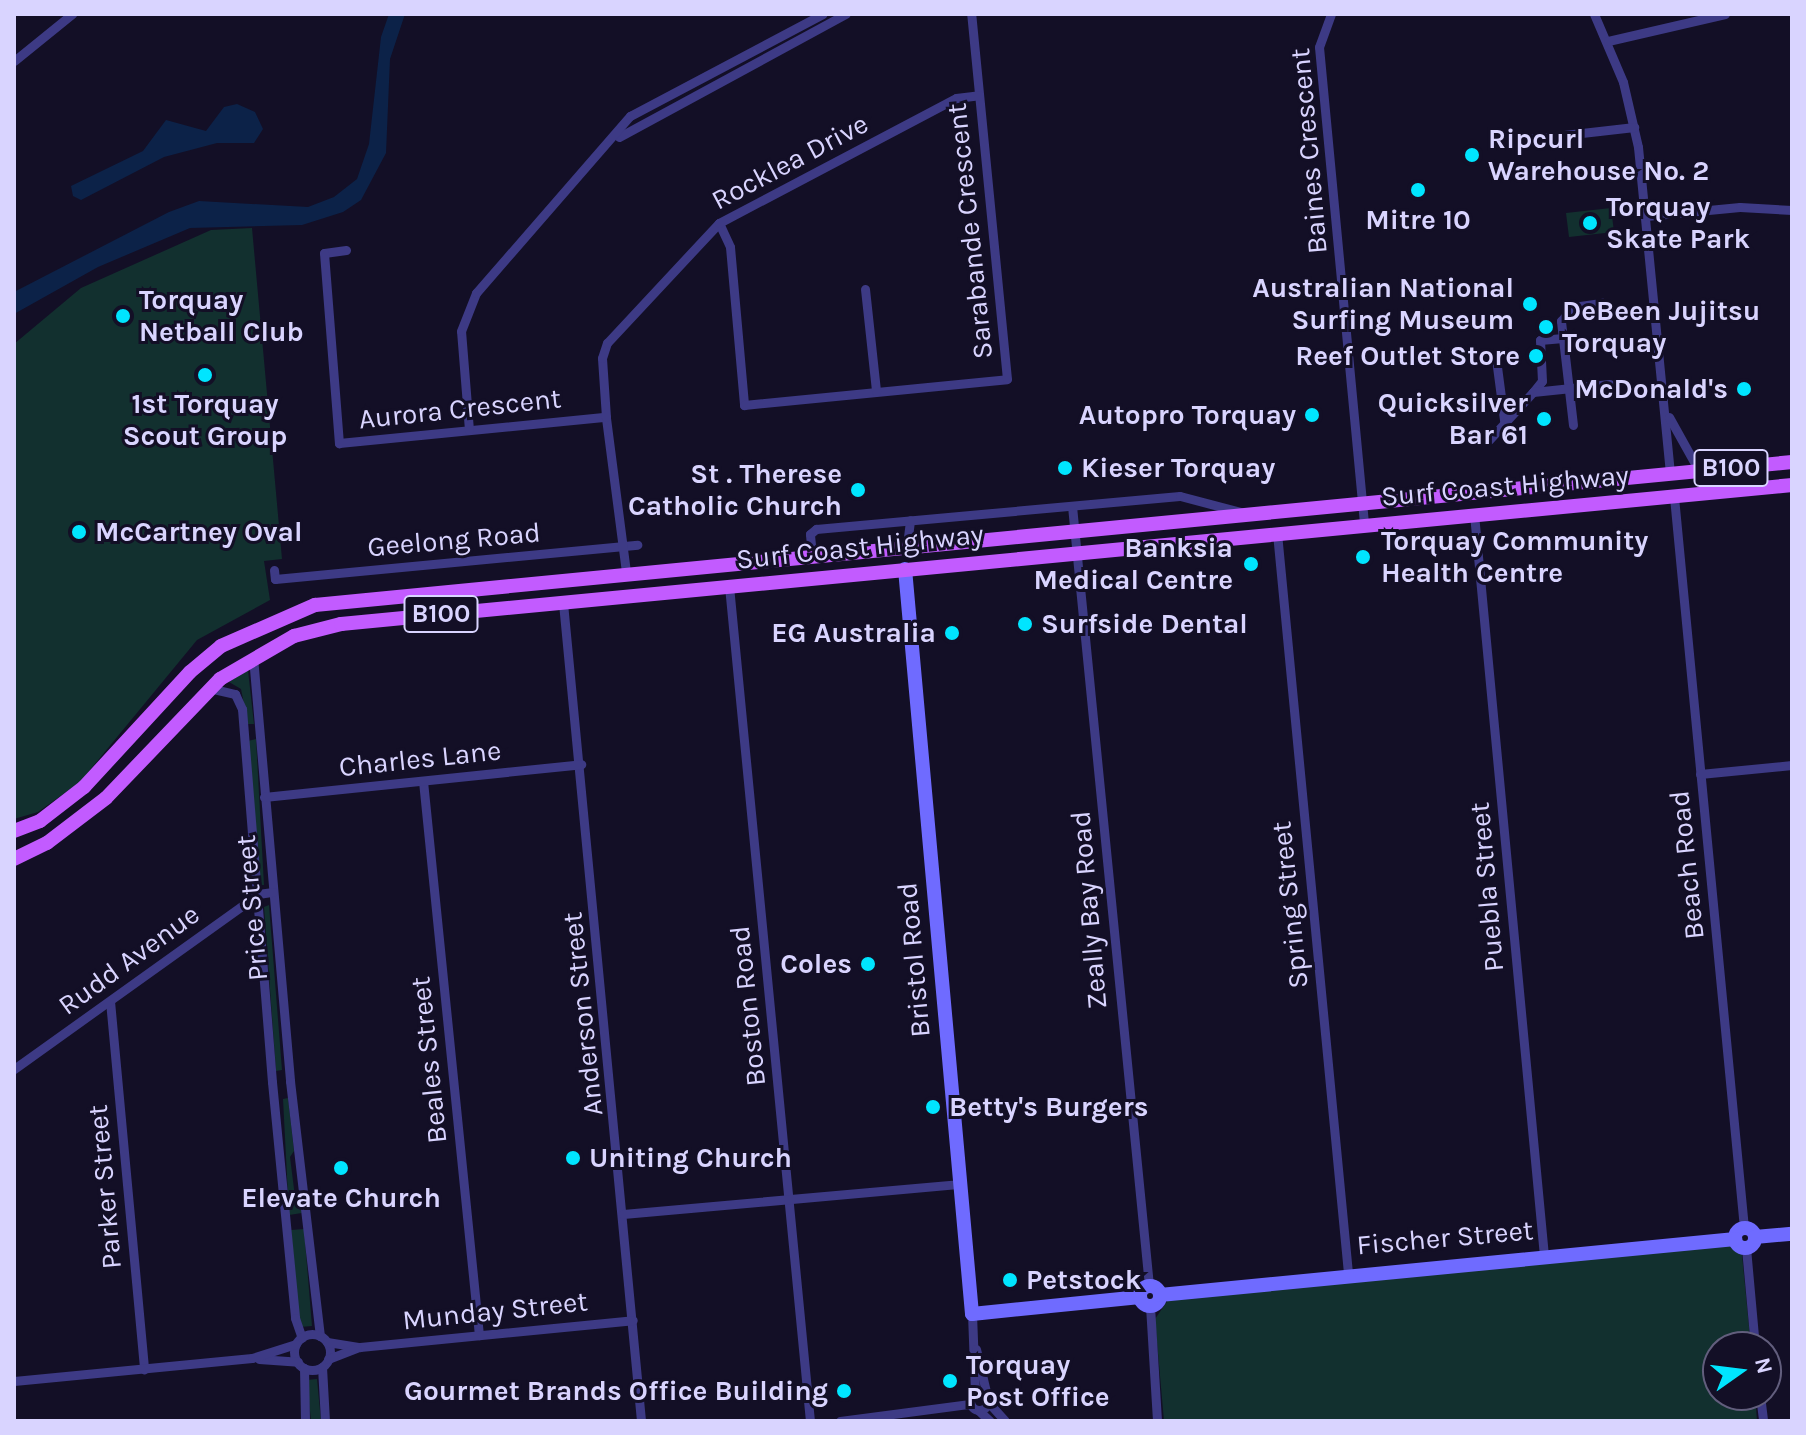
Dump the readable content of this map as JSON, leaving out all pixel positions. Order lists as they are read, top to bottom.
{
  "streets": {
    "main road": ["B100", "Surf Coast Highway"],
    "street": [
      "Baines Crescent",
      "Rocklea Drive",
      "Sarabande Crescent",
      "Aurora Crescent",
      "Geelong Road",
      "Charles Lane",
      "Beach Road",
      "Puebla Street",
      "Spring Street",
      "Price Street",
      "Zeally Bay Road",
      "Rudd Avenue",
      "Bristol Road",
      "Boston Road",
      "Anderson Street",
      "Beales Street",
      "Parker Street",
      "Fischer Street",
      "Munday Street"
    ]
  },
  "crossings": [
    ["Baines Crescent", "Surf Coast Highway"],
    ["Rocklea Drive", "Sarabande Crescent"],
    ["Rocklea Drive", "Aurora Crescent"],
    ["Rocklea Drive", "Surf Coast Highway"],
    ["Rocklea Drive", "Geelong Road"],
    ["Surf Coast Highway", "Beach Road"],
    ["Surf Coast Highway", "Puebla Street"],
    ["Surf Coast Highway", "Spring Street"],
    ["Surf Coast Highway", "Price Street"],
    ["Surf Coast Highway", "Zeally Bay Road"],
    ["Surf Coast Highway", "Bristol Road"],
    ["Surf Coast Highway", "Boston Road"],
    ["Surf Coast Highway", "Anderson Street"],
    ["Charles Lane", "Price Street"],
    ["Charles Lane", "Anderson Street"],
    ["Charles Lane", "Beales Street"],
    ["Beach Road", "Fischer Street"],
    ["Puebla Street", "Fischer Street"],
    ["Spring Street", "Fischer Street"],
    ["Price Street", "Rudd Avenue"],
    ["Price Street", "Munday Street"],
    ["Zeally Bay Road", "Fischer Street"],
    ["Rudd Avenue", "Parker Street"],
    ["Bristol Road", "Fischer Street"],
    ["Anderson Street", "Munday Street"],
    ["Beales Street", "Munday Street"]
  ],
  "places": [
    "Ripcurl Warehouse No. 2",
    "Mitre 10",
    "Torquay Skate Park",
    "Australian National Surfing Museum",
    "Torquay Netball Club",
    "DeBeen Jujitsu Torquay",
    "Reef Outlet Store",
    "1st Torquay Scout Group",
    "McDonald's",
    "Autopro Torquay",
    "Quicksilver Bar 61",
    "Kieser Torquay",
    "St . Therese Catholic Church",
    "McCartney Oval",
    "Torquay Community Health Centre",
    "Banksia Medical Centre",
    "Surfside Dental",
    "EG Australia",
    "Coles",
    "Betty's Burgers",
    "Uniting Church",
    "Elevate Church",
    "Petstock",
    "Torquay Post Office",
    "Gourmet Brands Office Building"
  ],
  "north": "right"
}
